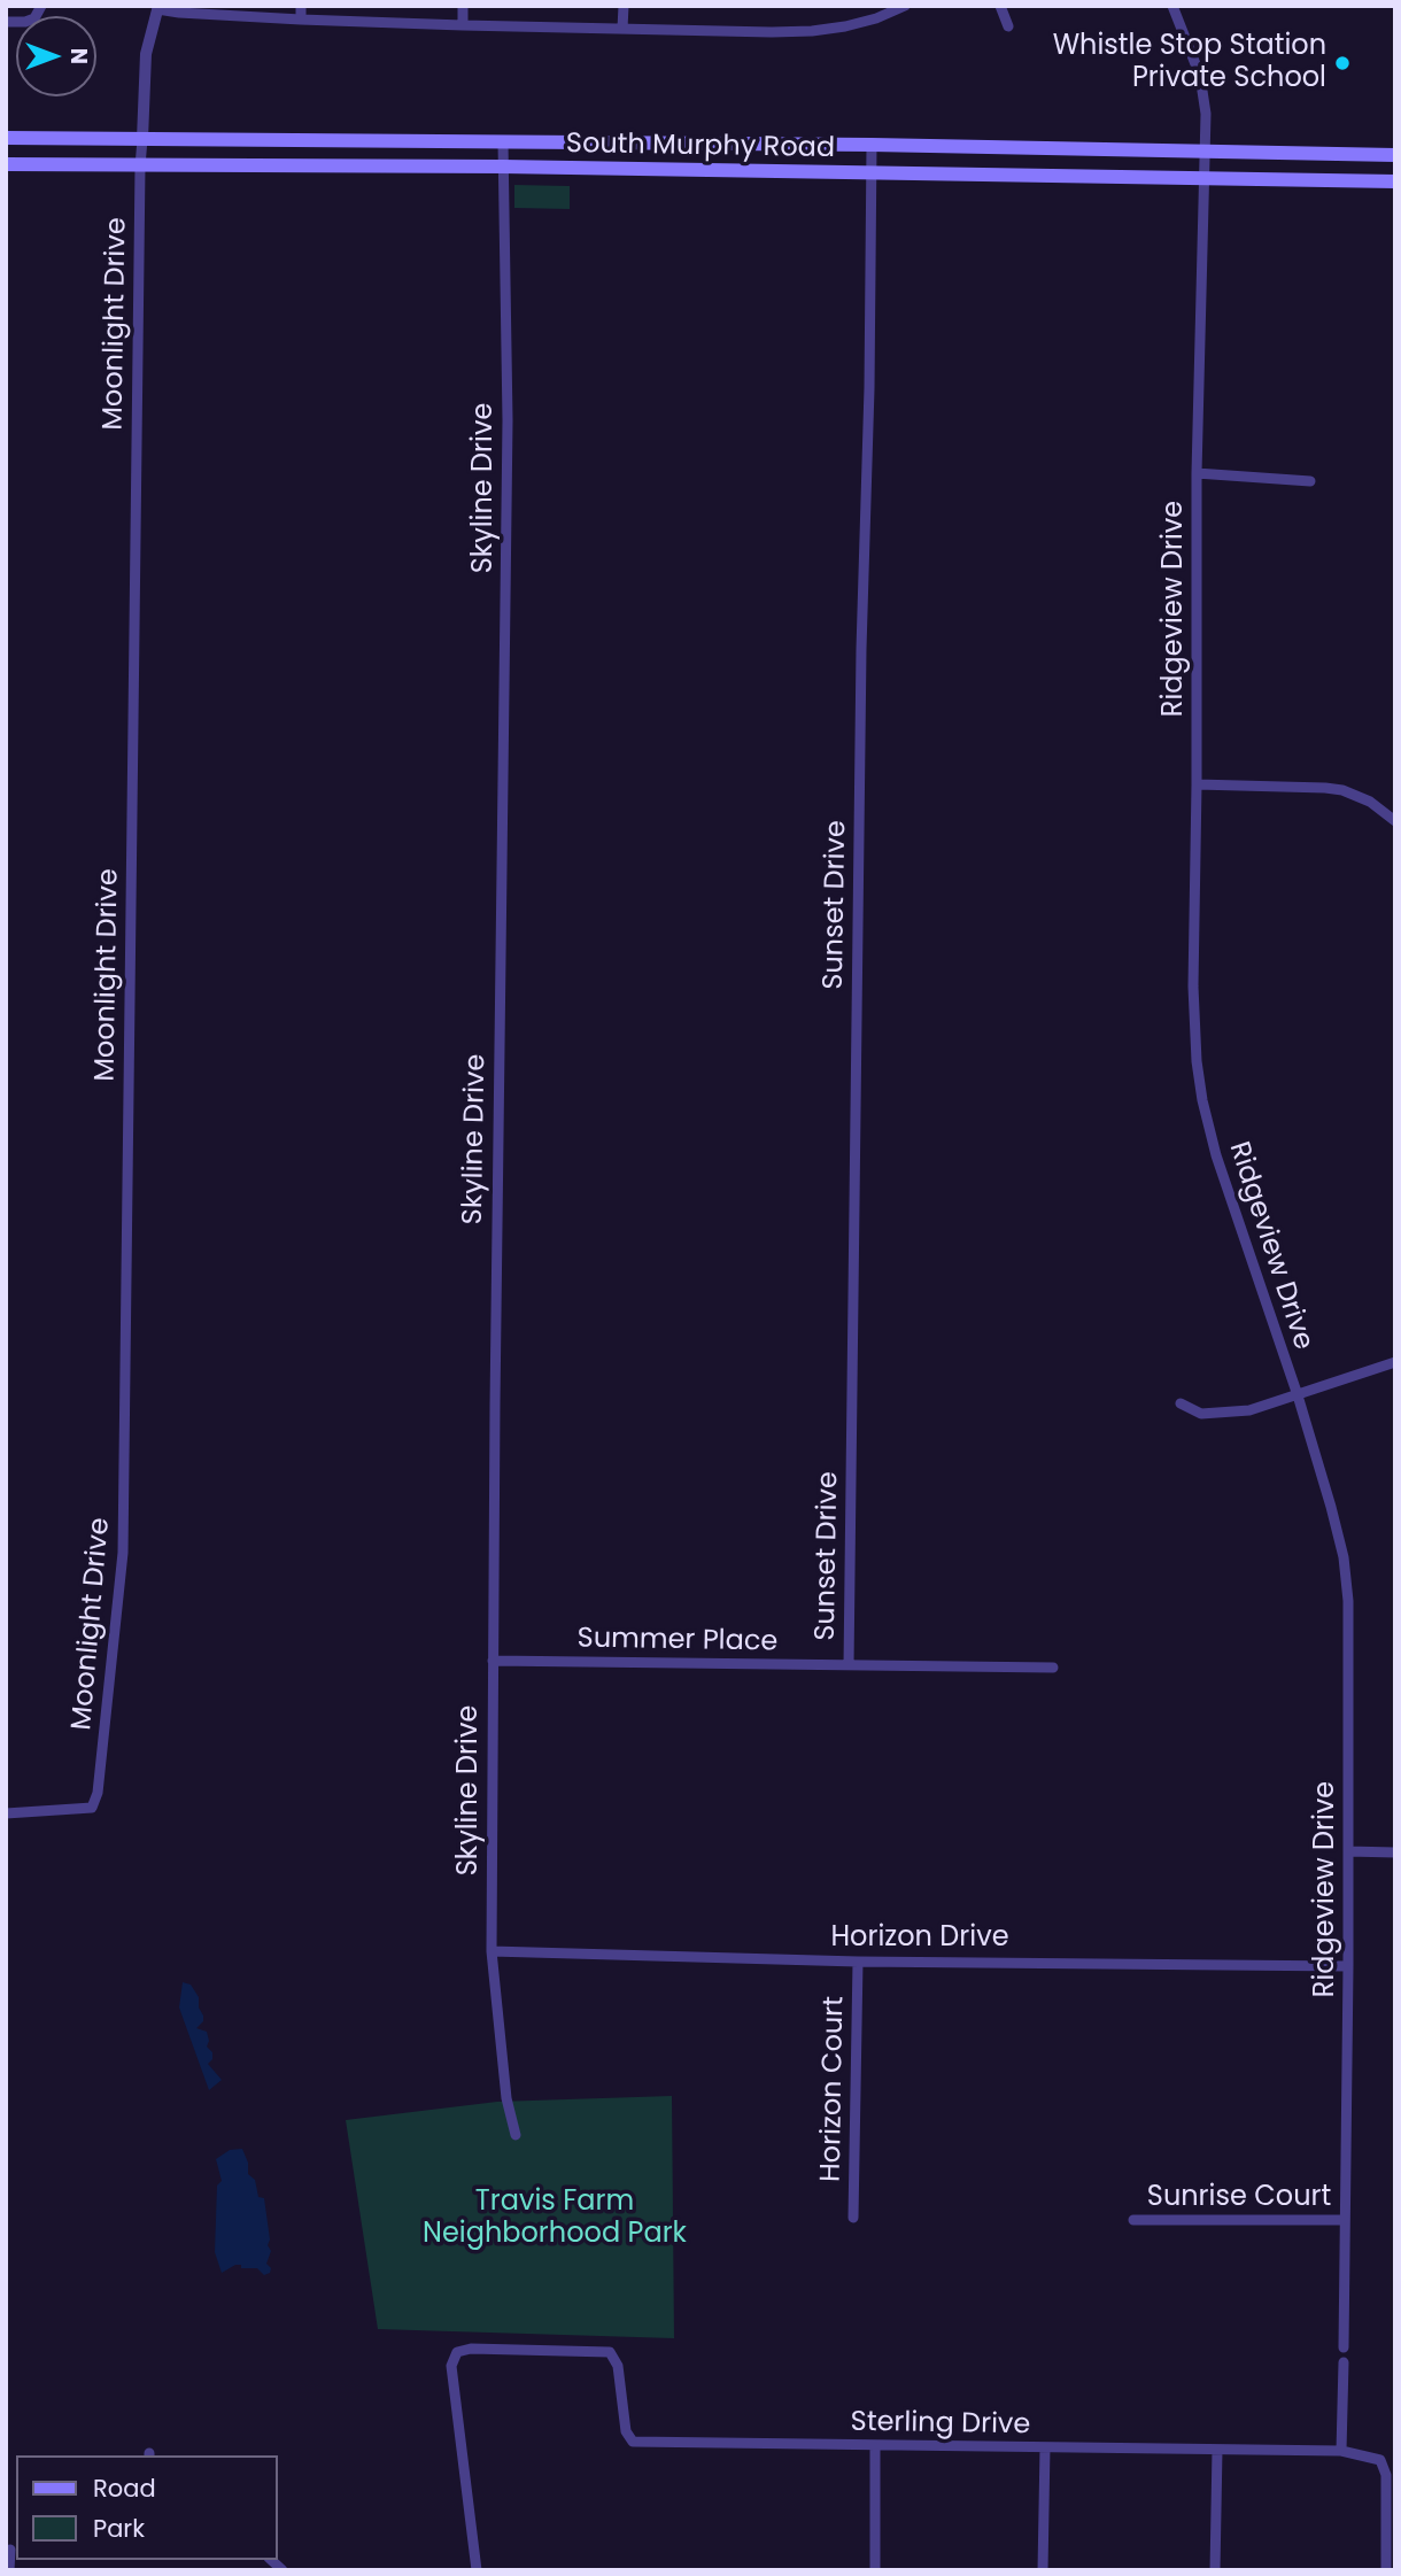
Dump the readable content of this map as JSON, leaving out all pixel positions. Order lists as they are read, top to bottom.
{
  "streets": {
    "main road": ["South Murphy Road"],
    "street": [
      "Moonlight Drive",
      "Skyline Drive",
      "Ridgeview Drive",
      "Sunset Drive",
      "Summer Place",
      "Horizon Drive",
      "Horizon Court",
      "Sunrise Court",
      "Sterling Drive"
    ]
  },
  "crossings": [
    ["South Murphy Road", "Moonlight Drive"],
    ["South Murphy Road", "Skyline Drive"],
    ["South Murphy Road", "Ridgeview Drive"],
    ["South Murphy Road", "Sunset Drive"],
    ["Skyline Drive", "Summer Place"],
    ["Skyline Drive", "Horizon Drive"],
    ["Ridgeview Drive", "Horizon Drive"],
    ["Ridgeview Drive", "Sunrise Court"],
    ["Sunset Drive", "Summer Place"],
    ["Horizon Drive", "Horizon Court"]
  ],
  "parks": ["Travis Farm Neighborhood Park"],
  "places": ["Whistle Stop Station Private School"],
  "legend": ["Road", "Park"],
  "north": "right"
}
